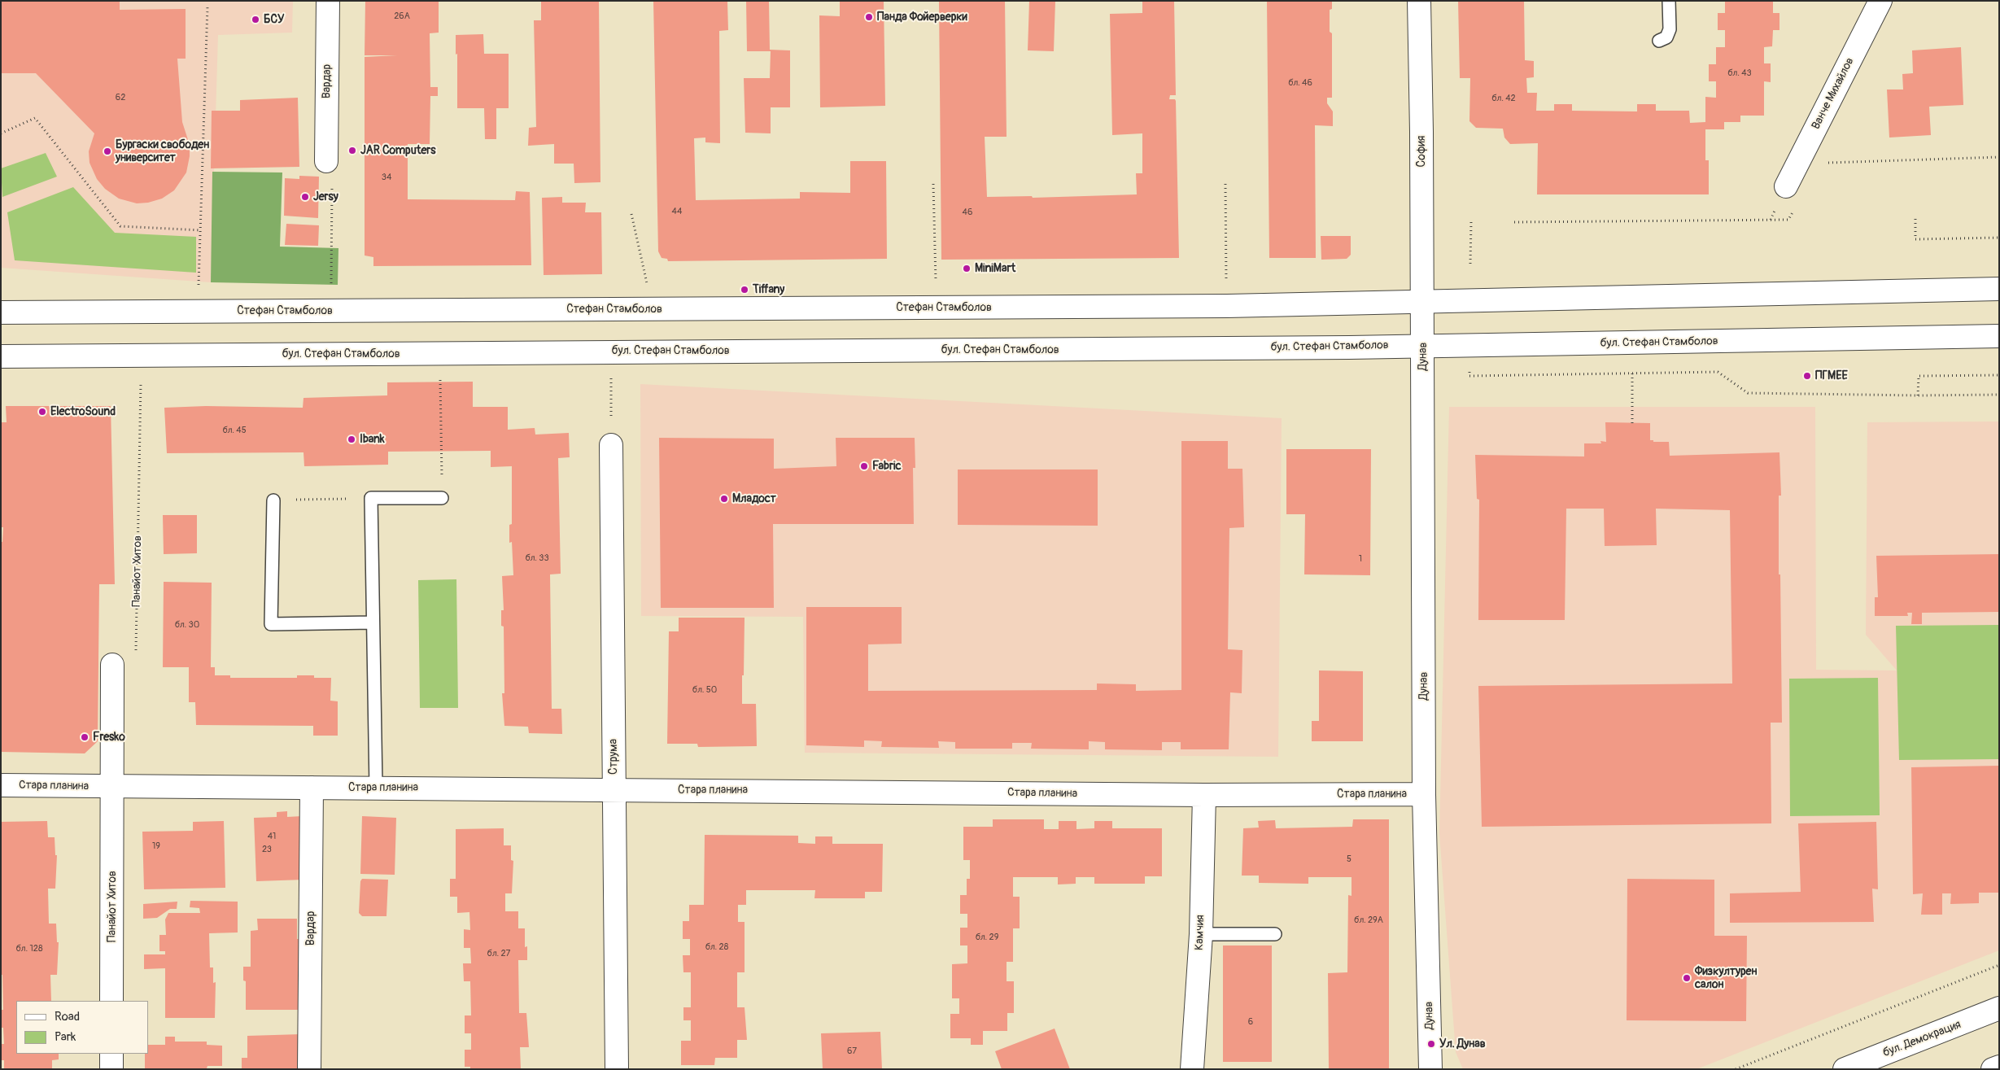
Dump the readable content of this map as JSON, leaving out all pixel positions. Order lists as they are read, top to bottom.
{
  "streets": {
    "street": [
      "Вардар",
      "Ванче Михайлов",
      "София",
      "Стефан Стамболов",
      "бул. Стефан Стамболов",
      "Дунав",
      "Панайот Хитов",
      "Струма",
      "Стара планина",
      "Камчия",
      "бул. Демокрация"
    ]
  },
  "crossings": [
    ["Вардар", "Стара планина"],
    ["София", "Дунав"],
    ["бул. Стефан Стамболов", "Дунав"],
    ["бул. Стефан Стамболов", "Панайот Хитов"],
    ["Дунав", "Стара планина"],
    ["Панайот Хитов", "Стара планина"],
    ["Струма", "Стара планина"],
    ["Стара планина", "Камчия"]
  ],
  "places": [
    "Панда Фойерверки",
    "БСУ",
    "JAR Computers",
    "Бургаски свободен университет",
    "Jersy",
    "MiniMart",
    "Tiffany",
    "ПГМЕЕ",
    "ElectroSound",
    "Ibank",
    "Fabric",
    "Младост",
    "Fresko",
    "Физкултурен салон",
    "Ул. Дунав"
  ],
  "house_numbers": [
    "26A",
    "бл. 43",
    "бл. 46",
    "62",
    "бл. 42",
    "34",
    "44",
    "46",
    "бл. 45",
    "бл. 33",
    "1",
    "бл. 30",
    "бл. 50",
    "41",
    "19",
    "23",
    "5",
    "бл. 29A",
    "бл. 29",
    "бл. 28",
    "бл. 128",
    "бл. 27",
    "6",
    "67"
  ],
  "legend": ["Road", "Park"]
}
